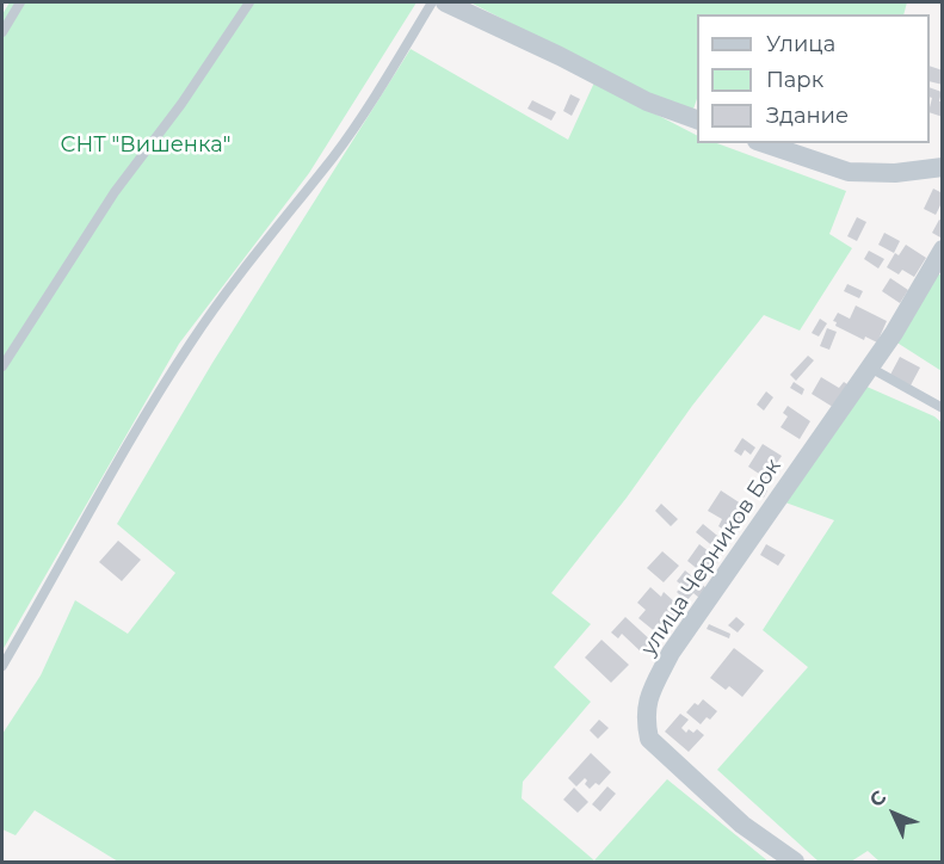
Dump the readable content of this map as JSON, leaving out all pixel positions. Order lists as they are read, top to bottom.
{
  "streets": {
    "street": ["улица Черников Бок"]
  },
  "parks": ["СНТ \"Вишенка\""],
  "legend": ["Улица", "Парк", "Здание"],
  "north": "top left"
}
